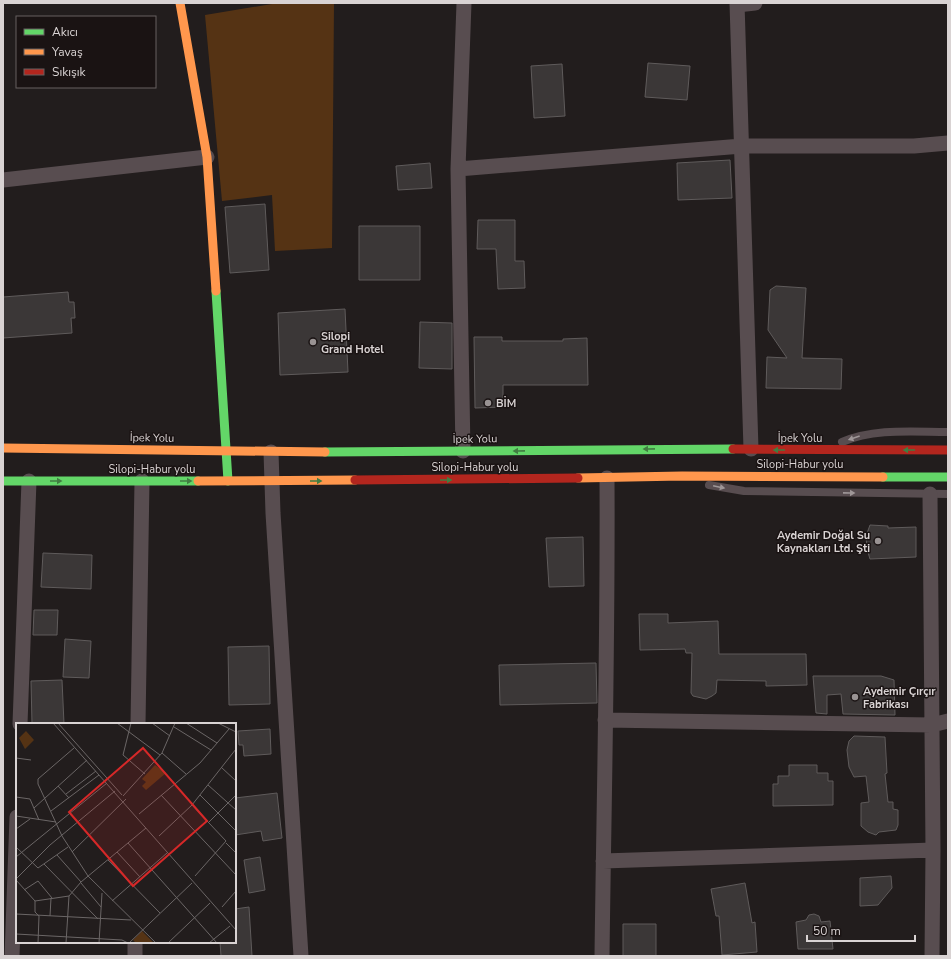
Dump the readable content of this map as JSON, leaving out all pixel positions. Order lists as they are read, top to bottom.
{
  "streets": {
    "main road": ["İpek Yolu", "Silopi-Habur yolu"]
  },
  "one_way": ["İpek Yolu", "Silopi-Habur yolu"],
  "places": [
    "Silopi Grand Hotel",
    "BİM",
    "Aydemir Doğal Su Kaynakları Ltd. Şti",
    "Aydemir Çırçır Fabrikası"
  ],
  "legend": ["Akıcı", "Yavaş", "Sıkışık"],
  "scale_bar": "50 m"
}
